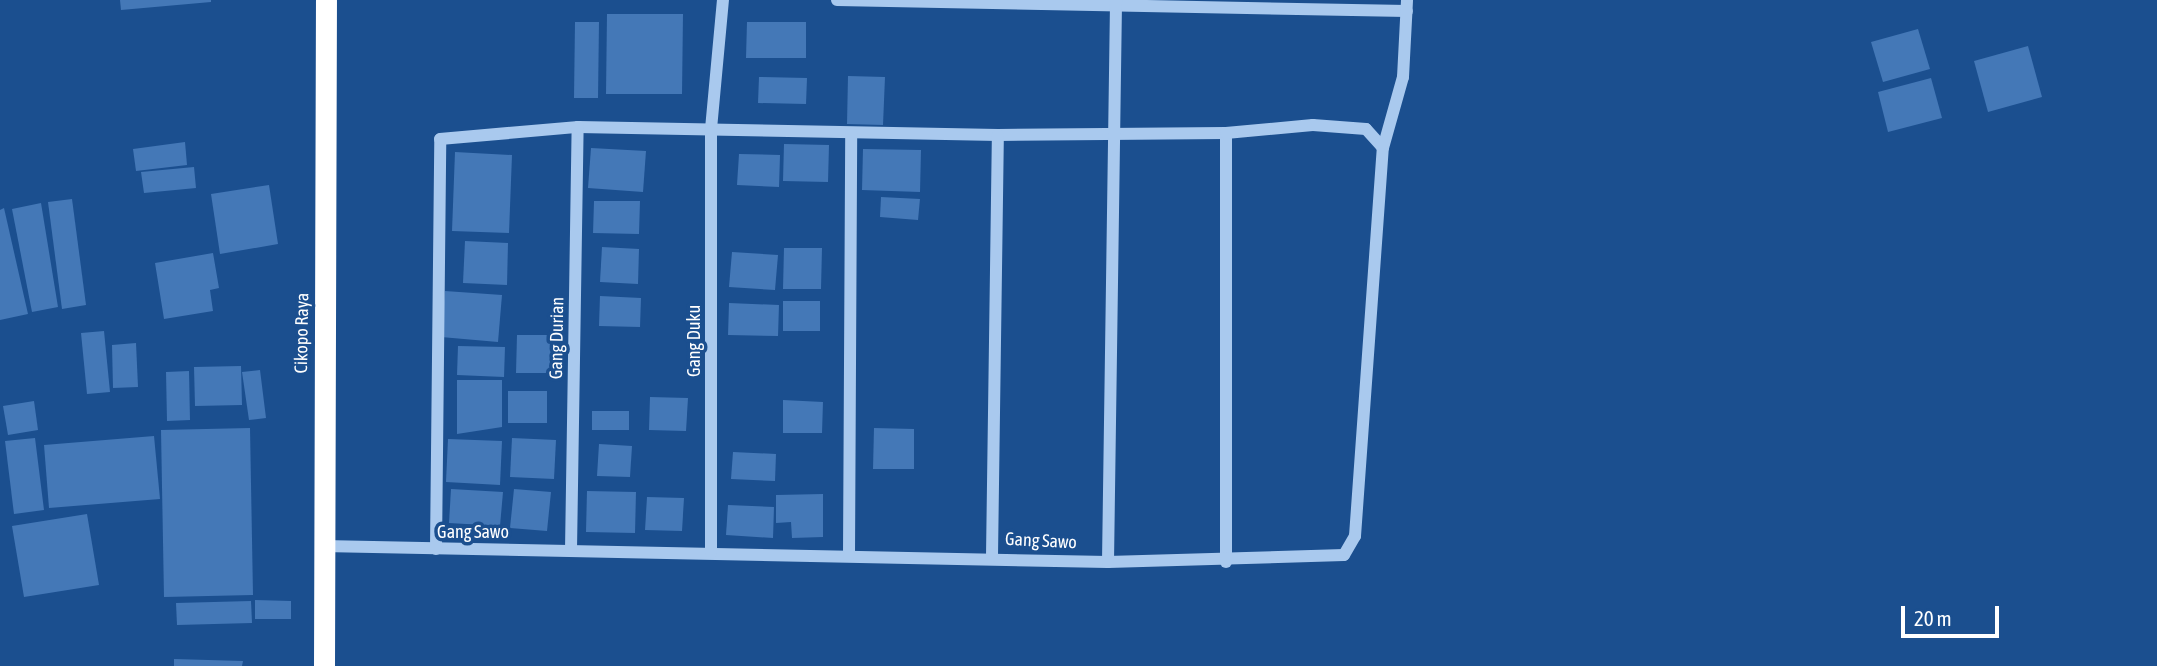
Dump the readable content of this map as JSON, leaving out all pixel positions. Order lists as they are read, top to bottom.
{
  "streets": {
    "highway": ["Cikopo Raya"],
    "street": ["Gang Durian", "Gang Duku", "Gang Sawo"]
  },
  "crossings": [
    ["Cikopo Raya", "Gang Sawo"],
    ["Gang Durian", "Gang Sawo"],
    ["Gang Duku", "Gang Sawo"]
  ],
  "scale_bar": "20 m"
}
